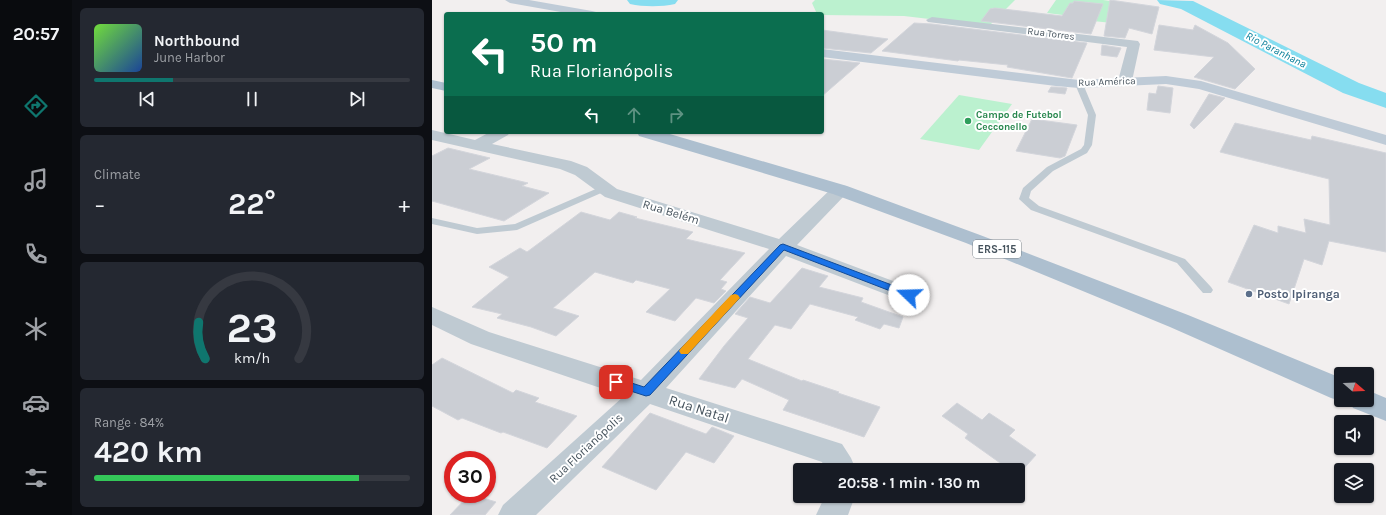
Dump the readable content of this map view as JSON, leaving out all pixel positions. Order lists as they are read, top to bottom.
{
  "streets": {
    "main road": ["ERS-115"],
    "street": [
      "Rua Torres",
      "Rua América",
      "Rua Belém",
      "Rua Natal",
      "Rua Florianópolis"
    ]
  },
  "crossings": [
    ["Rua Torres", "Rua América"],
    ["Rua Belém", "Rua Florianópolis"],
    ["ERS-115", "Rua Florianópolis"],
    ["Rua Natal", "Rua Florianópolis"]
  ],
  "water": ["Rio Paranhana"],
  "places": ["Campo de Futebol Cecconello", "Posto Ipiranga"],
  "north": "right",
  "page": {
    "tabs": "20:57",
    "turn": ["50 m", "Rua Florianópolis"],
    "song": ["Northbound", "June Harbor"],
    "tile": [
      "Climate",
      ["Range · 84%", "420 km"]
    ],
    "heat": ["−", "22°", "+"],
    "limit": "30",
    "trip": "20:58 · 1 min · 130 m",
    "gauge": ["23", "km/h"]
  }
}
